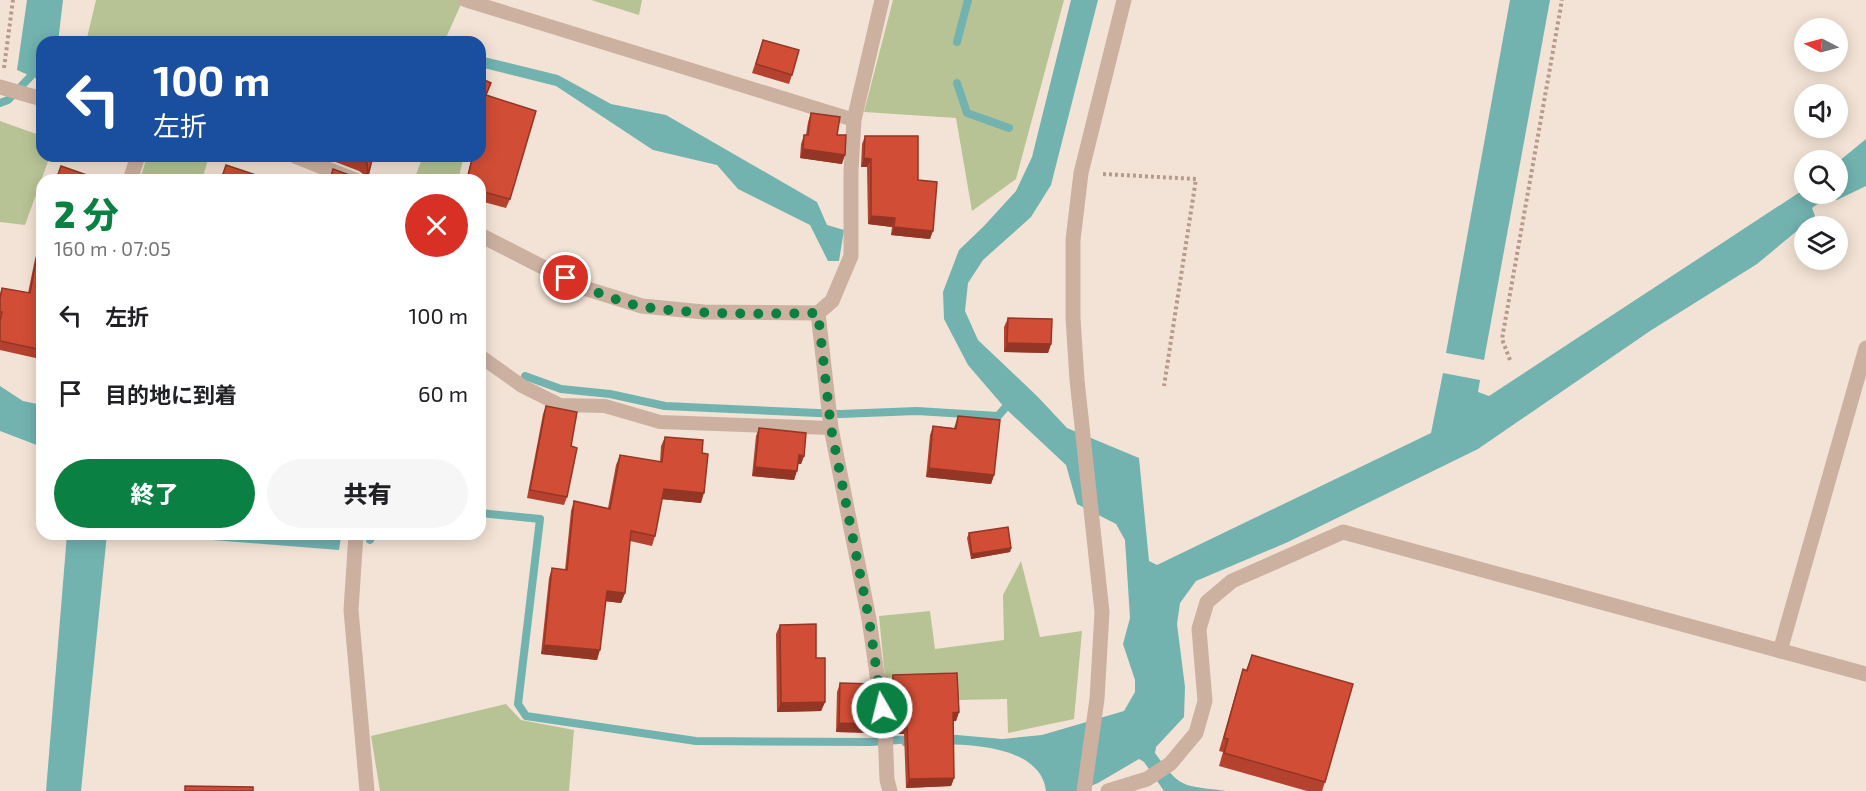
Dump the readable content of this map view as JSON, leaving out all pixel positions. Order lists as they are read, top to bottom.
{
  "north": "left",
  "page": {
    "turn": ["100 m", "左折"],
    "heading": ["2 分", "160 m · 07:05"],
    "list": [
      {
        "name": "左折",
        "value": "100 m"
      },
      {
        "name": "目的地に到着",
        "value": "60 m"
      }
    ],
    "buttons": ["終了", "共有"]
  }
}
